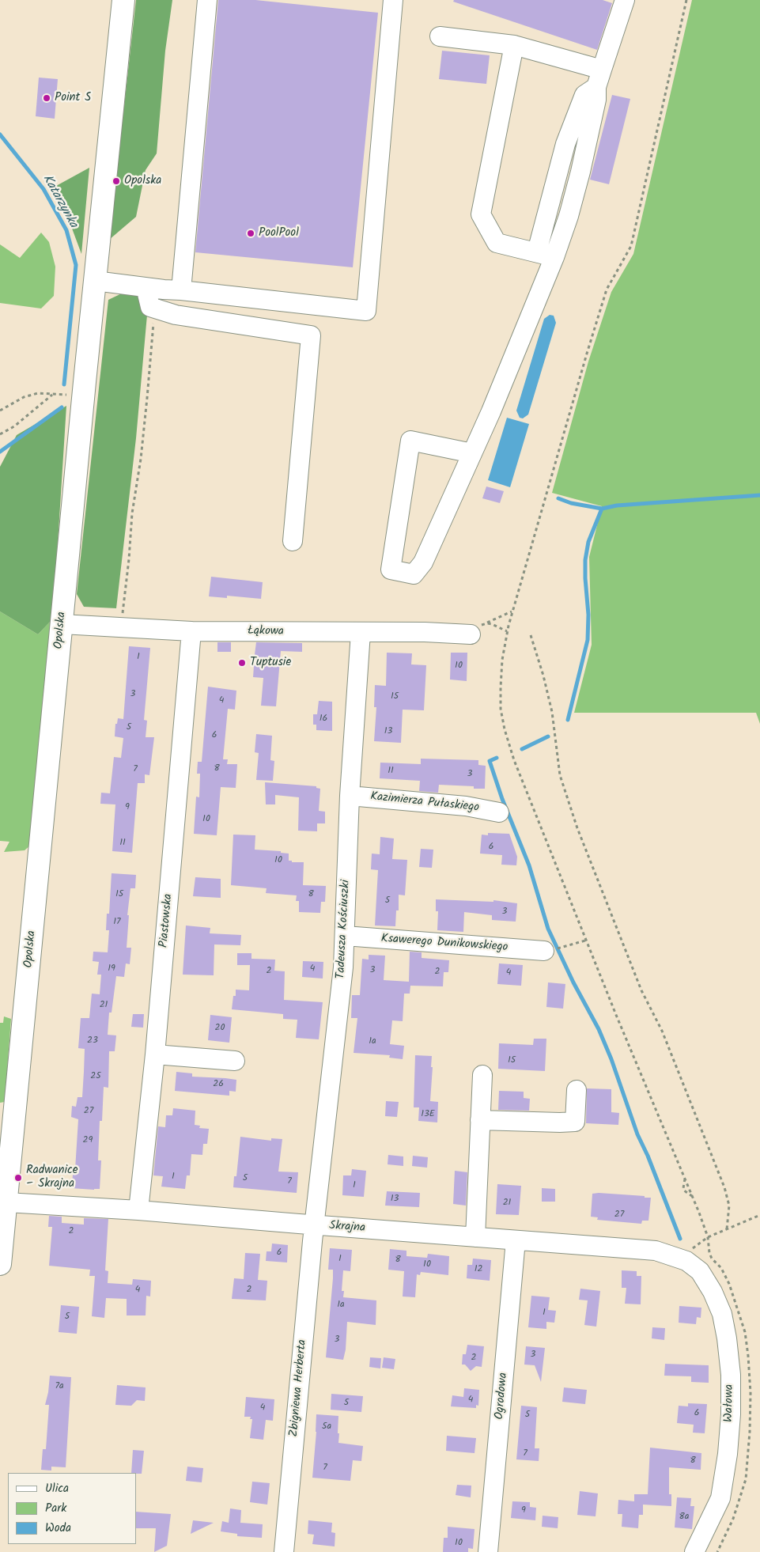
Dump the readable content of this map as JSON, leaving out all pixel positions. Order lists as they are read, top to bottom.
{
  "streets": {
    "main road": ["Opolska"],
    "street": [
      "Łąkowa",
      "Kazimierza Pułaskiego",
      "Piastowska",
      "Tadeusza Kościuszki",
      "Ksawerego Dunikowskiego",
      "Skrajna",
      "Zbigniewa Herberta",
      "Ogrodowa",
      "Wałowa"
    ]
  },
  "crossings": [
    ["Opolska", "Łąkowa"],
    ["Opolska", "Skrajna"],
    ["Łąkowa", "Piastowska"],
    ["Łąkowa", "Tadeusza Kościuszki"],
    ["Kazimierza Pułaskiego", "Tadeusza Kościuszki"],
    ["Piastowska", "Skrajna"],
    ["Tadeusza Kościuszki", "Ksawerego Dunikowskiego"],
    ["Tadeusza Kościuszki", "Skrajna"],
    ["Tadeusza Kościuszki", "Zbigniewa Herberta"],
    ["Skrajna", "Zbigniewa Herberta"],
    ["Skrajna", "Ogrodowa"],
    ["Skrajna", "Wałowa"]
  ],
  "water": ["Katarzynka"],
  "places": [
    "Point S",
    "Opolska",
    "PoolPool",
    "Tuptusie",
    "Radwanice – Skrajna"
  ],
  "house_numbers": [
    "1",
    "10",
    "3",
    "15",
    "4",
    "16",
    "5",
    "13",
    "6",
    "8",
    "7",
    "11",
    "3",
    "9",
    "10",
    "11",
    "6",
    "10",
    "15",
    "8",
    "5",
    "3",
    "17",
    "19",
    "4",
    "3",
    "2",
    "2",
    "4",
    "21",
    "20",
    "23",
    "1a",
    "15",
    "25",
    "26",
    "27",
    "13E",
    "29",
    "1",
    "5",
    "7",
    "1",
    "13",
    "21",
    "27",
    "2",
    "6",
    "1",
    "8",
    "10",
    "12",
    "4",
    "2",
    "1a",
    "1",
    "5",
    "3",
    "3",
    "2",
    "7a",
    "4",
    "5",
    "4",
    "6",
    "5",
    "5a",
    "7",
    "8",
    "7",
    "9",
    "8a",
    "10"
  ],
  "legend": ["Ulica", "Park", "Woda"]
}
